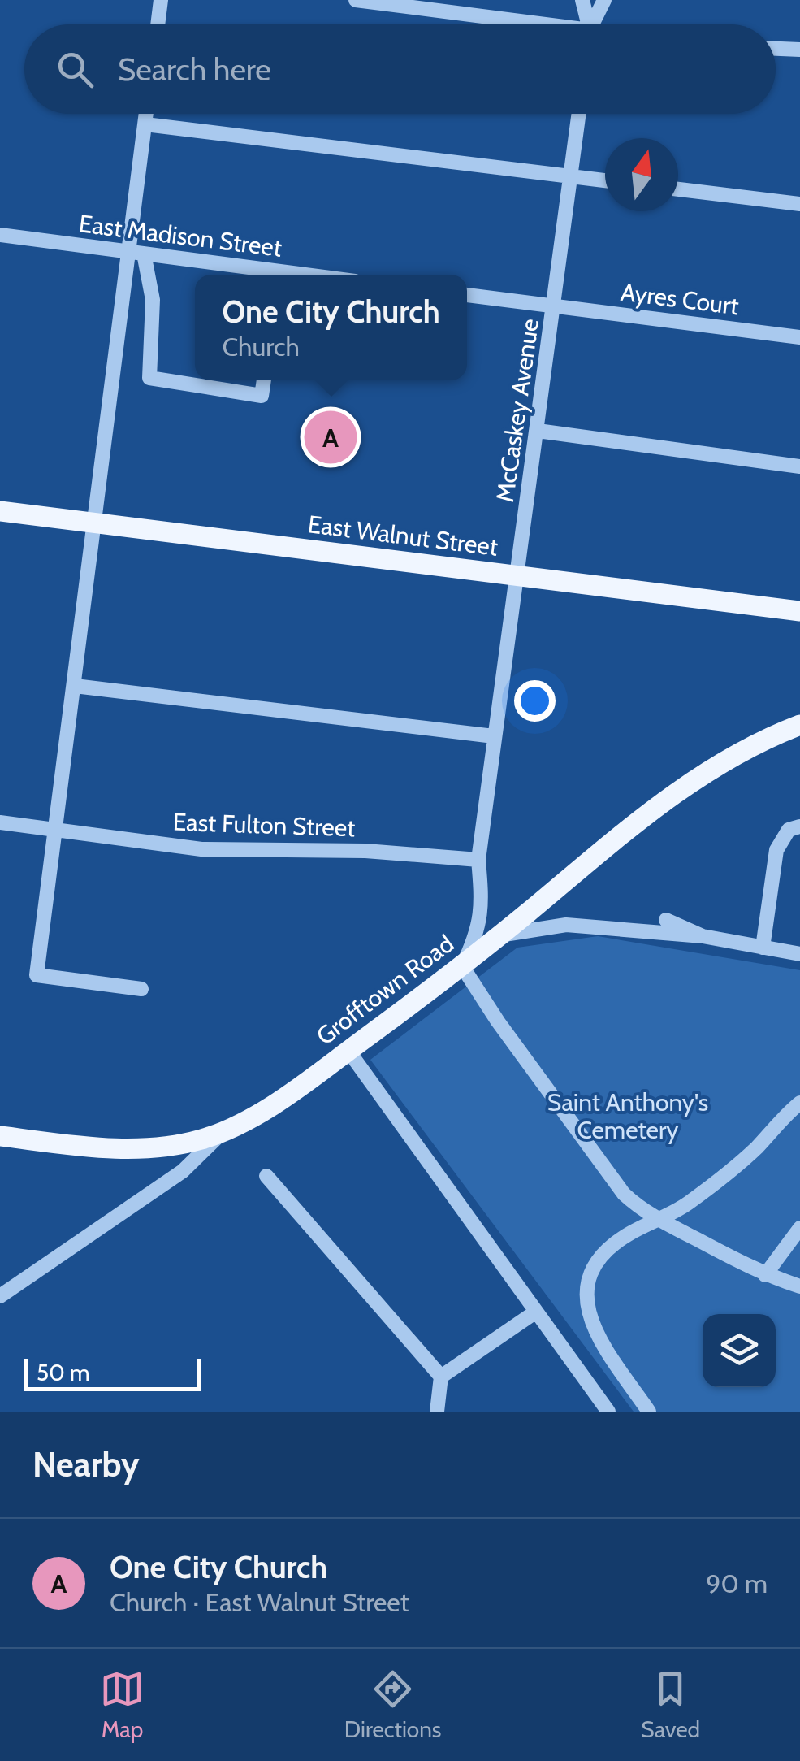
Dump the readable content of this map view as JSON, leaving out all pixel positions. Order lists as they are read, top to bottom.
{
  "streets": {
    "main road": ["East Walnut Street", "Grofftown Road"],
    "street": [
      "East Madison Street",
      "Ayres Court",
      "McCaskey Avenue",
      "East Fulton Street"
    ]
  },
  "crossings": [
    ["Ayres Court", "McCaskey Avenue"],
    ["McCaskey Avenue", "East Walnut Street"],
    ["McCaskey Avenue", "East Fulton Street"],
    ["McCaskey Avenue", "Grofftown Road"]
  ],
  "parks": ["Saint Anthony's Cemetery"],
  "scale_bar": "50 m",
  "north": "top",
  "page": {
    "search": "Search here",
    "popup": ["One City Church", "Church"],
    "pins": "A",
    "scale": "50 m",
    "heading": "Nearby",
    "list": [
      {
        "mark": "A",
        "name": "One City Church",
        "note": "Church · East Walnut Street",
        "value": "90 m"
      }
    ],
    "nav": ["Map", "Directions", "Saved"]
  }
}
